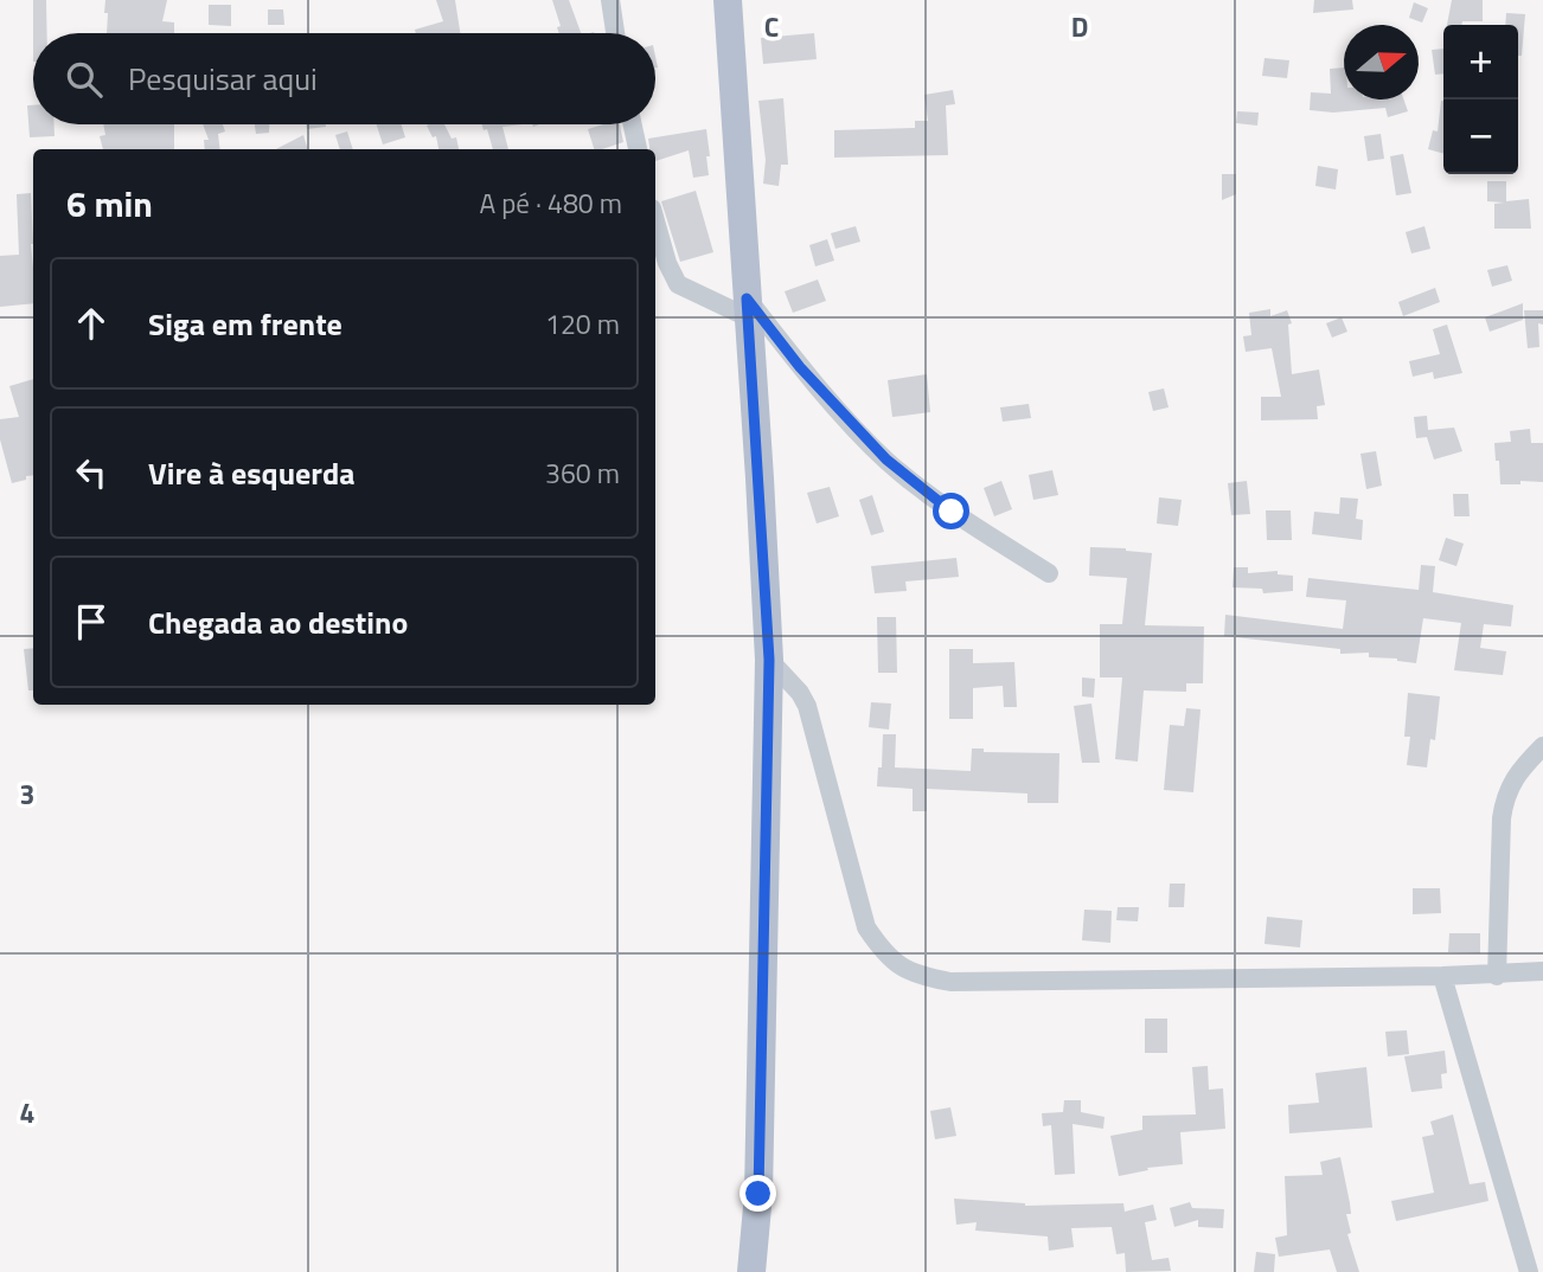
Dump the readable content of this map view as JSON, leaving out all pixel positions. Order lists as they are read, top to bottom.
{
  "north": "right",
  "page": {
    "map_buttons": ["+", "−"],
    "search": "Pesquisar aqui",
    "heading": ["6 min", "A pé · 480 m"],
    "list": [
      ["Siga em frente", "120 m"],
      ["Vire à esquerda", "360 m"],
      "Chegada ao destino"
    ]
  },
  "grid": {
    "columns": ["C", "D"],
    "rows": ["3", "4"]
  }
}
